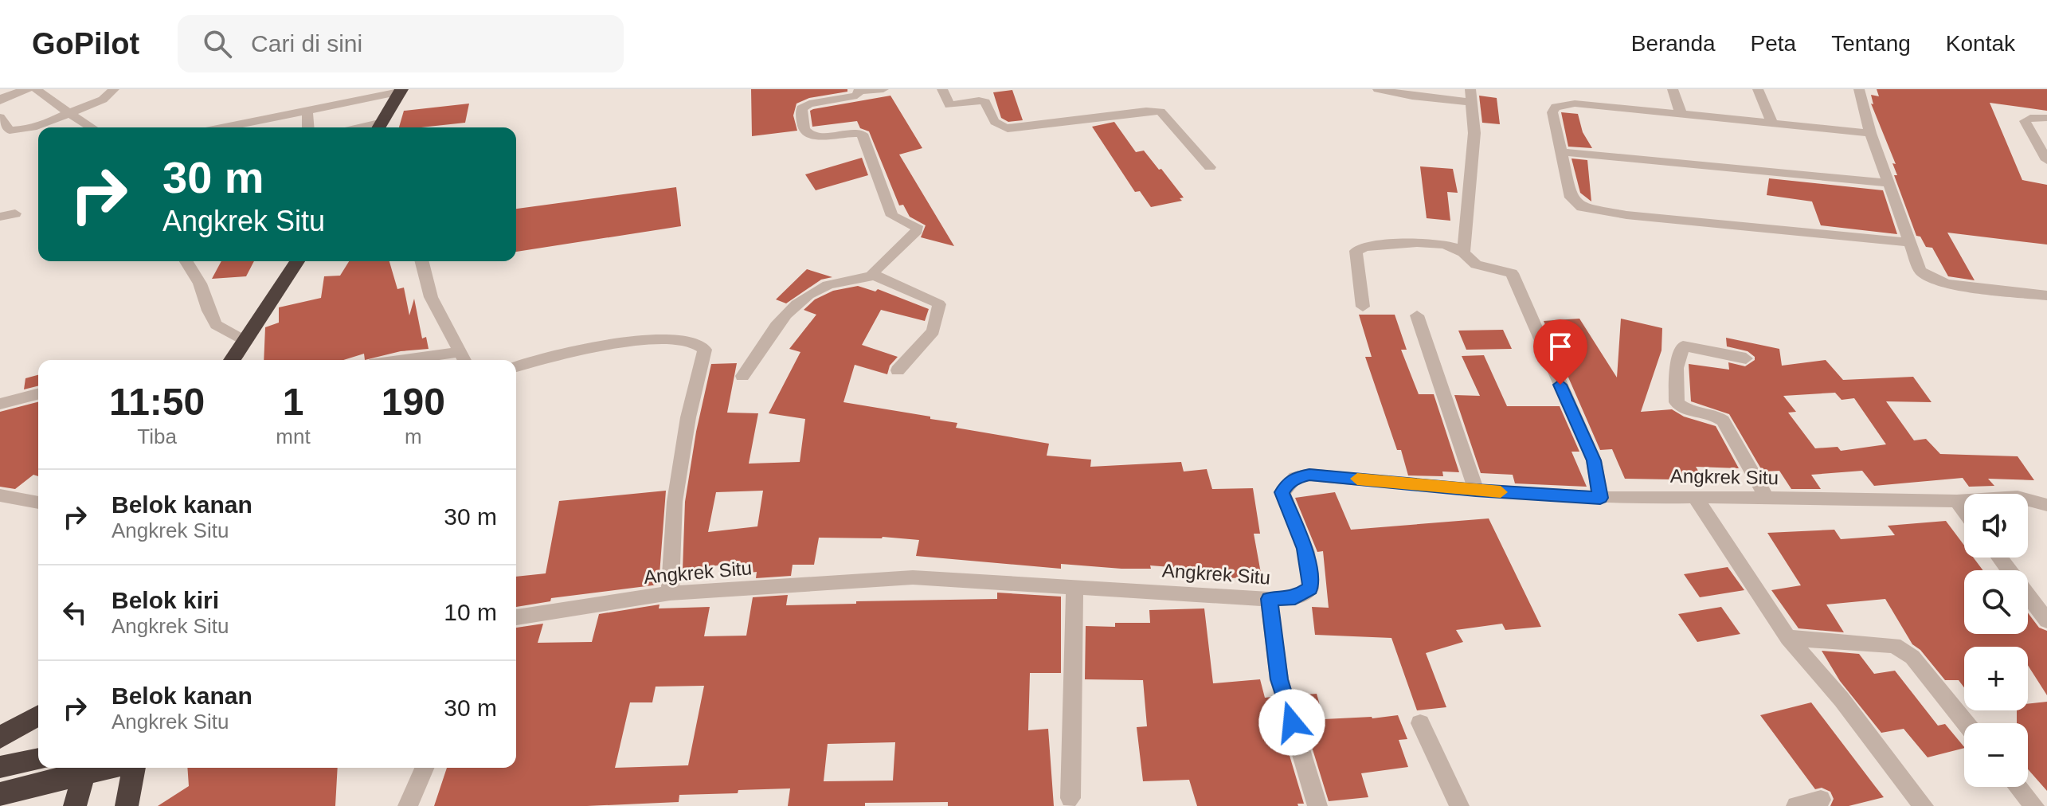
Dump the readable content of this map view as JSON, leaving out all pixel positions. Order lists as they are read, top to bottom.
{
  "streets": {
    "street": ["Angkrek Situ"]
  },
  "page": {
    "header": "GoPilot",
    "search": "Cari di sini",
    "nav": [
      "Beranda",
      "Peta",
      "Tentang",
      "Kontak"
    ],
    "turn": ["30 m", "Angkrek Situ"],
    "eta": [
      "11:50",
      "Tiba",
      "1",
      "mnt",
      "190",
      "m"
    ],
    "list": [
      {
        "name": "Belok kanan",
        "note": "Angkrek Situ",
        "value": "30 m"
      },
      {
        "name": "Belok kiri",
        "note": "Angkrek Situ",
        "value": "10 m"
      },
      {
        "name": "Belok kanan",
        "note": "Angkrek Situ",
        "value": "30 m"
      }
    ],
    "map_buttons": ["+", "−"]
  }
}
